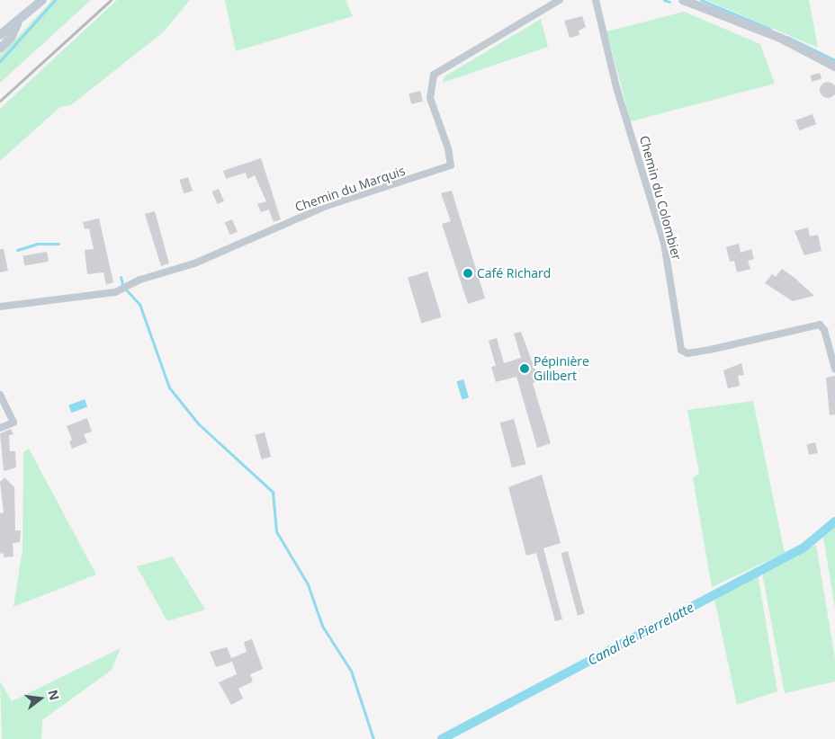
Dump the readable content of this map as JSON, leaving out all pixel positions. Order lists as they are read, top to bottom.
{
  "streets": {
    "street": ["Chemin du Marquis", "Chemin du Colombier"]
  },
  "water": ["Canal de Pierrelatte"],
  "places": ["Café Richard", "Pépinière Gilibert"],
  "north": "right"
}
